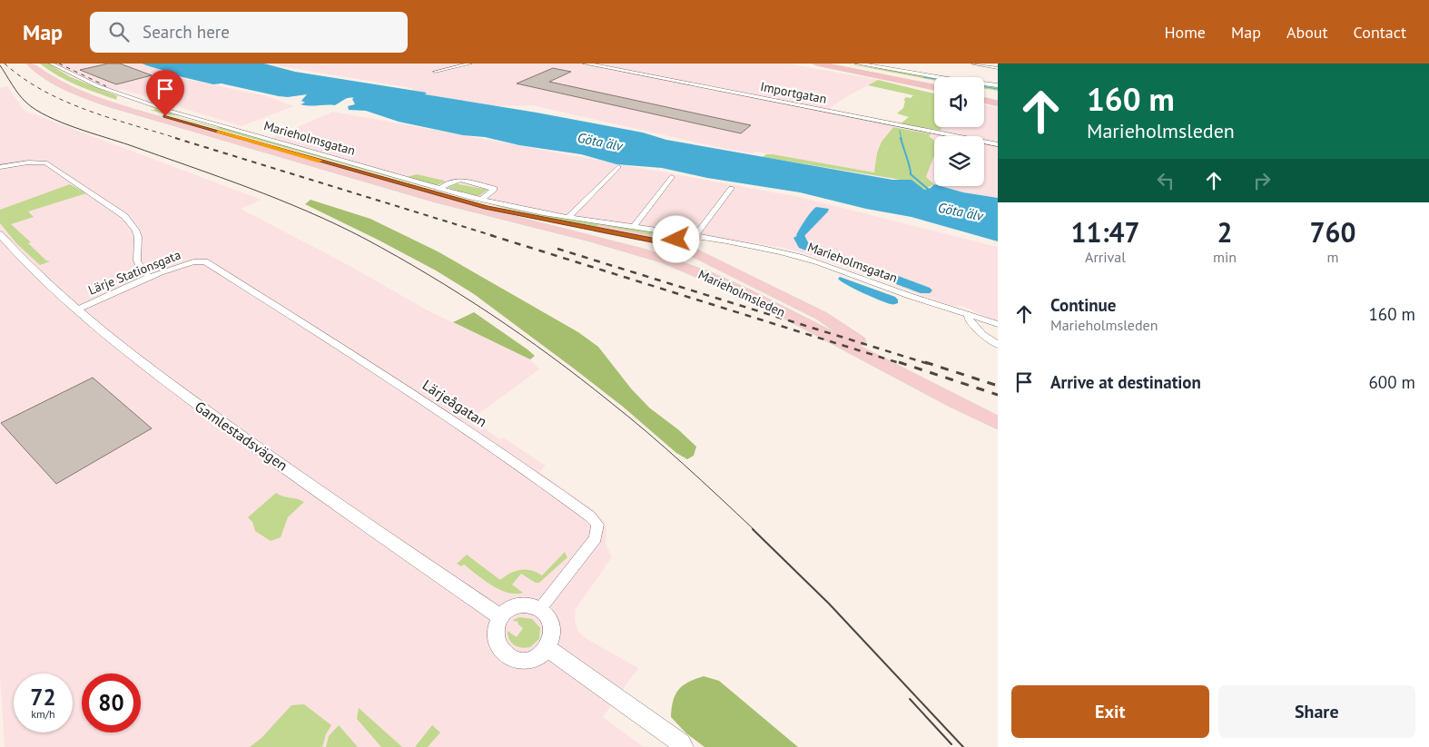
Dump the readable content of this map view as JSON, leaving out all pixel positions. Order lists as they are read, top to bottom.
{
  "streets": {
    "highway": ["Marieholmsleden"],
    "street": [
      "Importgatan",
      "Marieholmsgatan",
      "Lärje Stationsgata",
      "Lärjeågatan",
      "Gamlestadsvägen"
    ]
  },
  "crossings": [
    ["Lärje Stationsgata", "Lärjeågatan"],
    ["Lärje Stationsgata", "Gamlestadsvägen"],
    ["Lärjeågatan", "Gamlestadsvägen"]
  ],
  "water": ["Göta älv"],
  "page": {
    "header": "Map",
    "search": "Search here",
    "nav": [
      "Home",
      "Map",
      "About",
      "Contact"
    ],
    "turn": ["160 m", "Marieholmsleden"],
    "eta": [
      "11:47",
      "Arrival",
      "2",
      "min",
      "760",
      "m"
    ],
    "list": [
      {
        "name": "Continue",
        "note": "Marieholmsleden",
        "value": "160 m"
      },
      {
        "name": "Arrive at destination",
        "value": "600 m"
      }
    ],
    "speed": "72 km/h",
    "limit": "80",
    "buttons": ["Exit", "Share"]
  }
}
